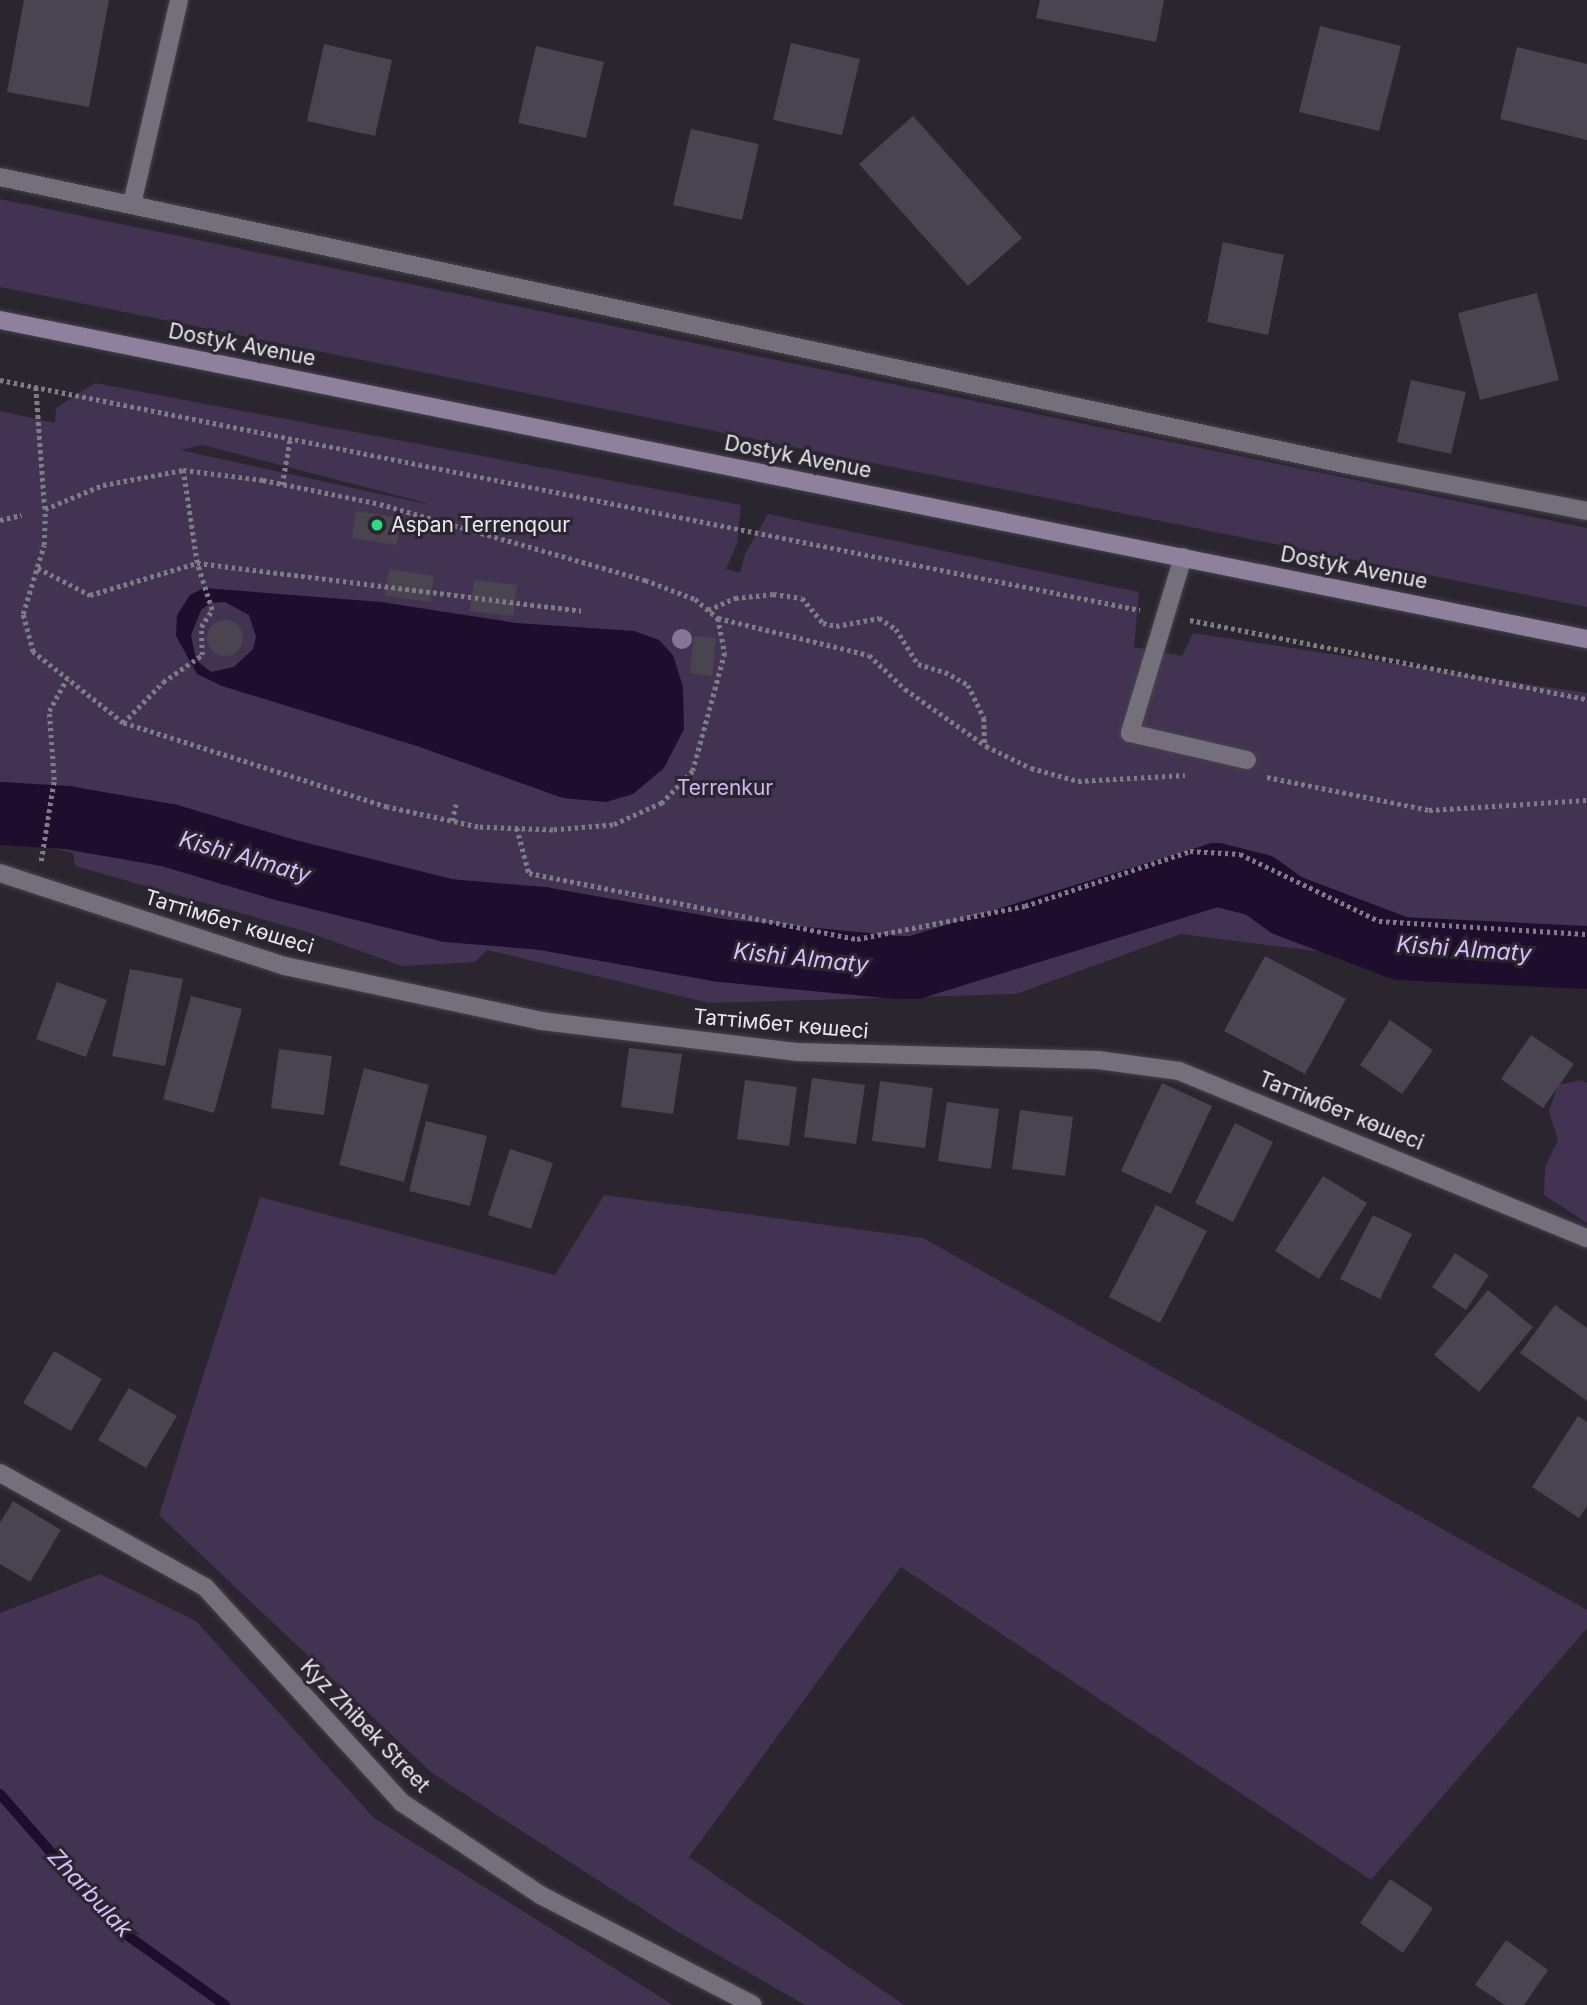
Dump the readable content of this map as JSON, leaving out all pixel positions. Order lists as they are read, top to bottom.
{
  "streets": {
    "main road": ["Dostyk Avenue"],
    "street": ["Таттімбет көшесі", "Kyz Zhibek Street"]
  },
  "water": ["Kіshі Almaty", "Zharbulak"],
  "parks": ["Terrenkur"],
  "places": ["Aspan Terrenqour"]
}
